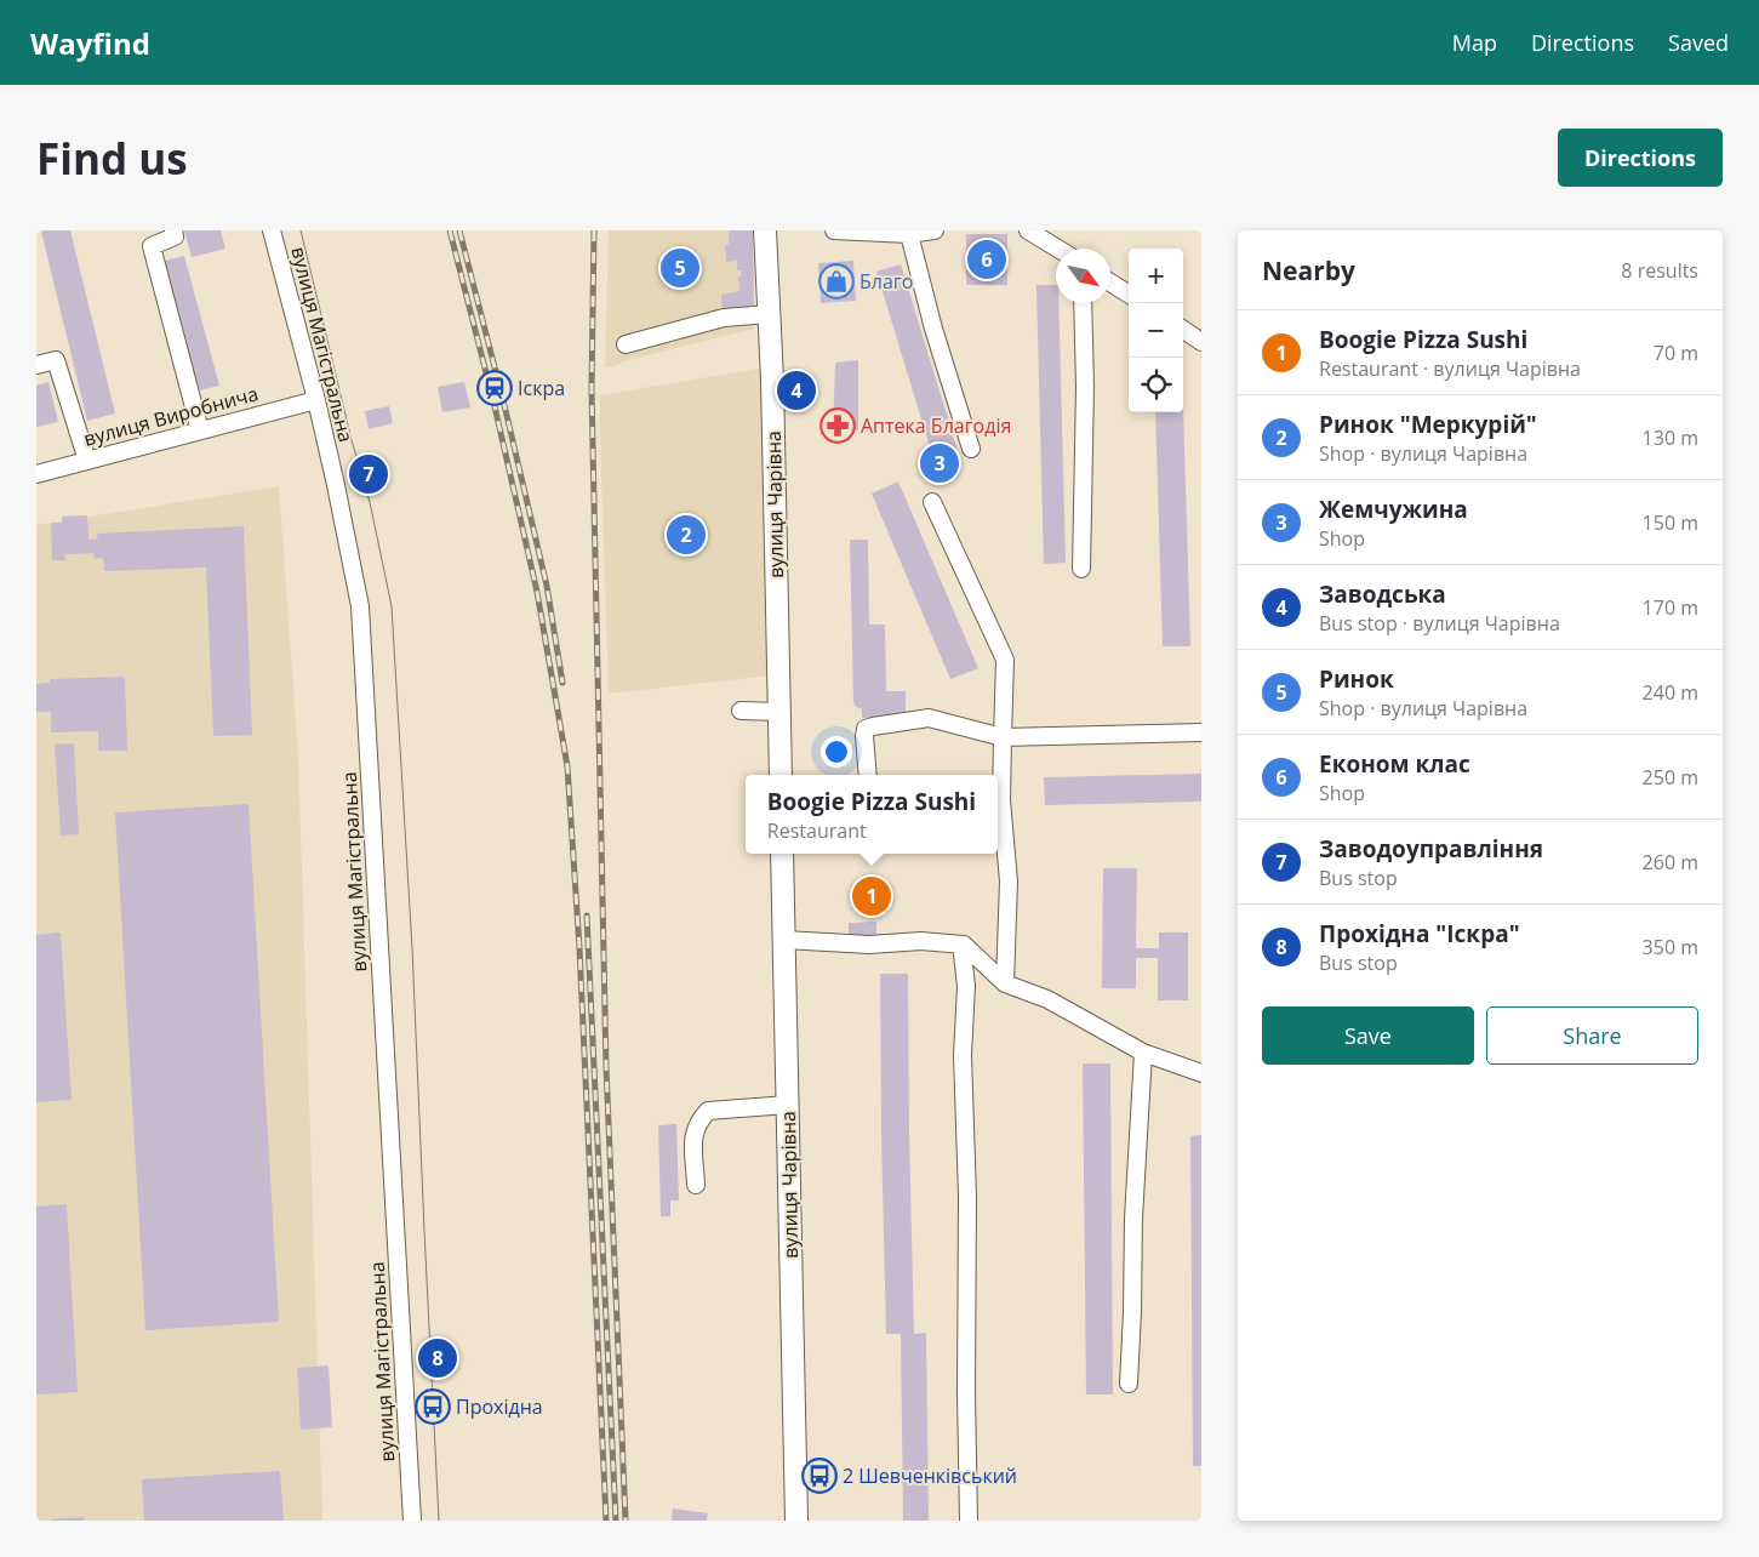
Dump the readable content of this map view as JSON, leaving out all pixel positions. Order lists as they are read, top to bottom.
{
  "streets": {
    "main road": ["вулиця Чарівна"],
    "street": ["вулиця Магістральна", "вулиця Виробнича"]
  },
  "crossings": [
    ["вулиця Магістральна", "вулиця Виробнича"]
  ],
  "places": {
    "shop": ["Благо"],
    "station": ["Іскра"],
    "pharmacy": ["Аптека Благодія"],
    "bus stop": ["Прохідна", "2 Шевченківський"]
  },
  "north": "bottom right",
  "page": {
    "header": "Wayfind",
    "nav": ["Map", "Directions", "Saved"],
    "buttons": [
      "Directions",
      ["Save", "Share"]
    ],
    "title": "Find us",
    "heading": ["Nearby", "8 results"],
    "pins": [
      "6",
      "5",
      "4",
      "3",
      "7",
      "2",
      "1",
      "8"
    ],
    "map_buttons": ["+", "−"],
    "list": [
      {
        "mark": "1",
        "name": "Boogie Pizza Sushi",
        "note": "Restaurant · вулиця Чарівна",
        "value": "70 m"
      },
      {
        "mark": "2",
        "name": "Ринок \"Меркурій\"",
        "note": "Shop · вулиця Чарівна",
        "value": "130 m"
      },
      {
        "mark": "3",
        "name": "Жемчужина",
        "note": "Shop",
        "value": "150 m"
      },
      {
        "mark": "4",
        "name": "Заводська",
        "note": "Bus stop · вулиця Чарівна",
        "value": "170 m"
      },
      {
        "mark": "5",
        "name": "Ринок",
        "note": "Shop · вулиця Чарівна",
        "value": "240 m"
      },
      {
        "mark": "6",
        "name": "Економ клас",
        "note": "Shop",
        "value": "250 m"
      },
      {
        "mark": "7",
        "name": "Заводоуправління",
        "note": "Bus stop",
        "value": "260 m"
      },
      {
        "mark": "8",
        "name": "Прохідна \"Іскра\"",
        "note": "Bus stop",
        "value": "350 m"
      }
    ],
    "popup": ["Boogie Pizza Sushi", "Restaurant"]
  }
}
